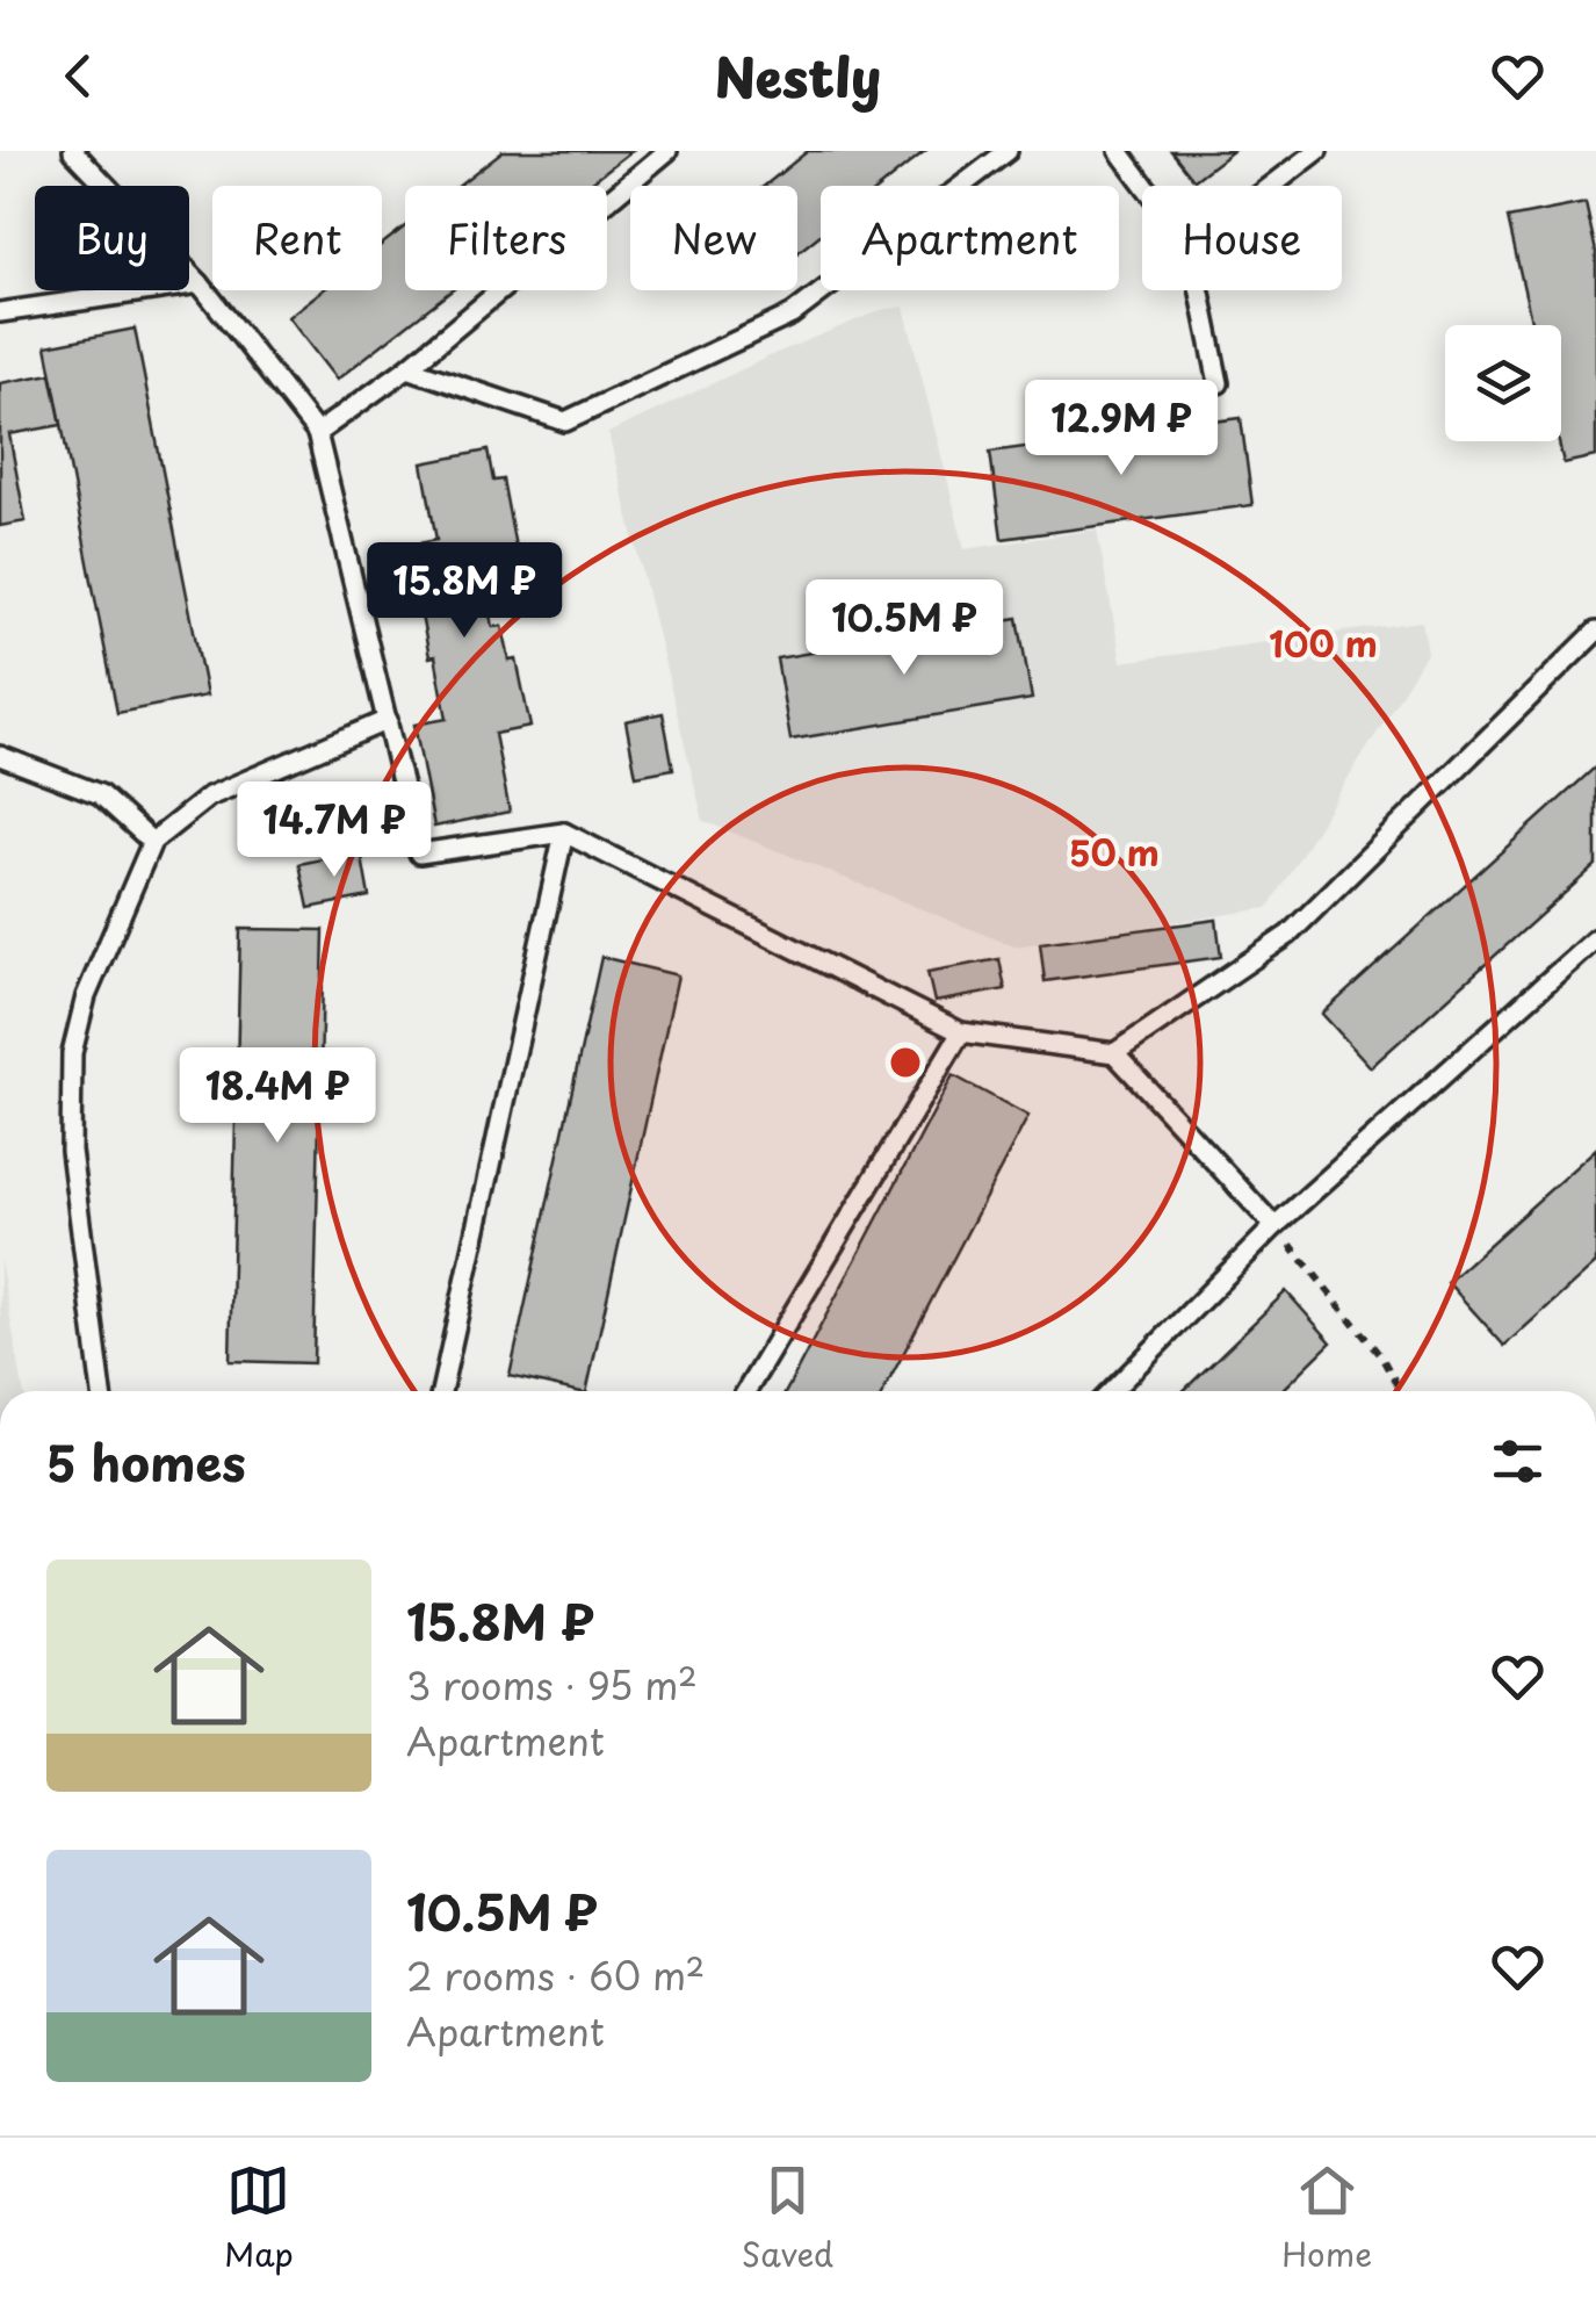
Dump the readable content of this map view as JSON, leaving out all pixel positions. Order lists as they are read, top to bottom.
{
  "page": {
    "header": "Nestly",
    "chip": [
      "Buy",
      "Rent",
      "Filters",
      "New",
      "Apartment",
      "House"
    ],
    "price": [
      "12.9M ₽",
      "15.8M ₽",
      "10.5M ₽",
      "14.7M ₽",
      "18.4M ₽"
    ],
    "heading": "5 homes",
    "list": [
      {
        "name": "15.8M ₽",
        "note": "3 rooms · 95 m² · Apartment"
      },
      {
        "name": "10.5M ₽",
        "note": "2 rooms · 60 m² · Apartment"
      }
    ],
    "tabs": ["Map", "Saved", "Home"]
  },
  "rings": ["100 m", "50 m"]
}
